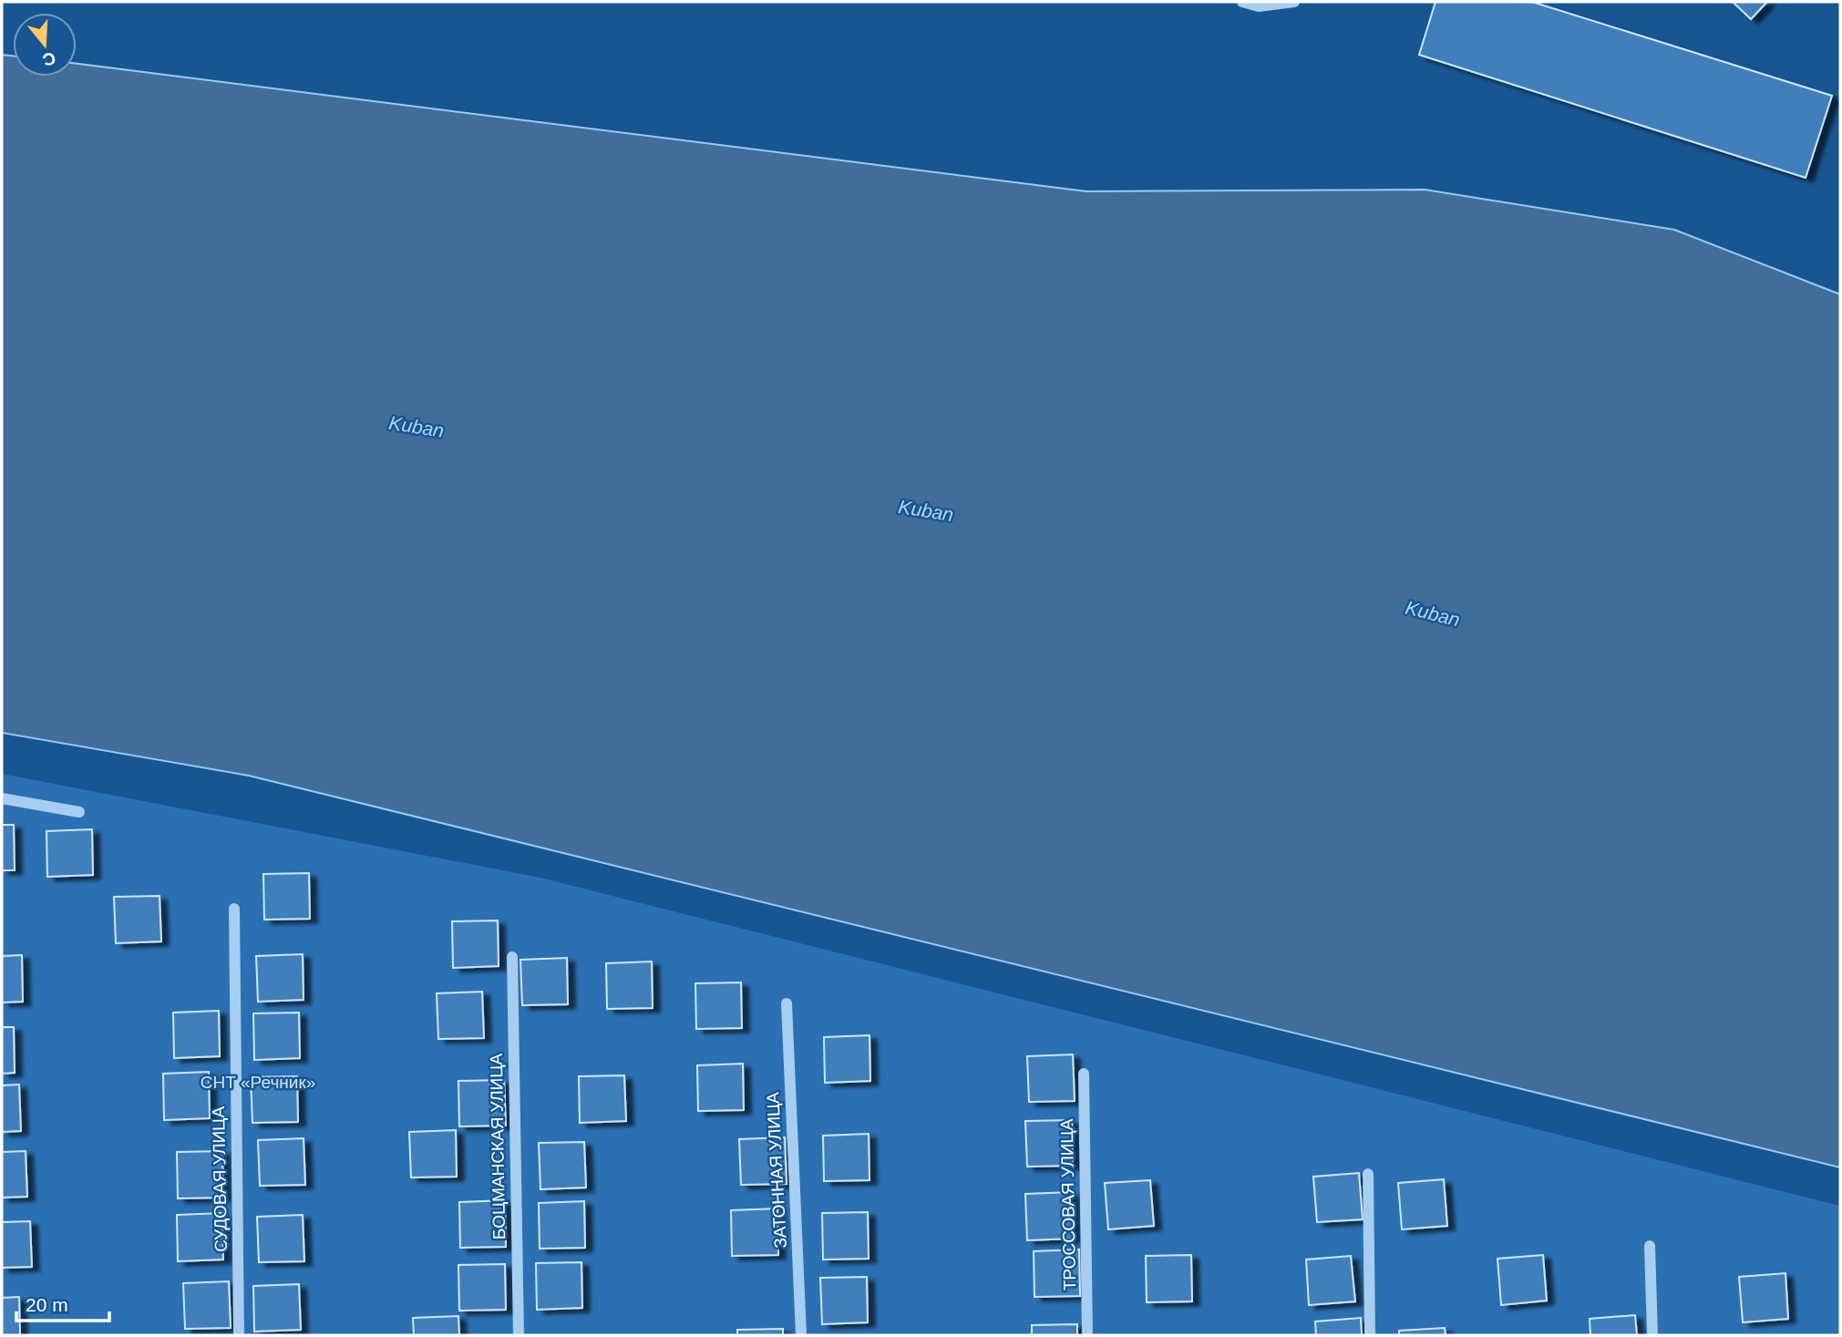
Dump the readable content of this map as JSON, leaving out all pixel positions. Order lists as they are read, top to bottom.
{
  "streets": {
    "street": [
      "БОЦМАНСКАЯ УЛИЦА",
      "ЗАТОННАЯ УЛИЦА",
      "СУДОВАЯ УЛИЦА",
      "ТРОССОВАЯ УЛИЦА"
    ]
  },
  "water": ["Kuban"],
  "parks": ["СНТ «Речник»"],
  "scale_bar": "20 m",
  "north": "bottom"
}
